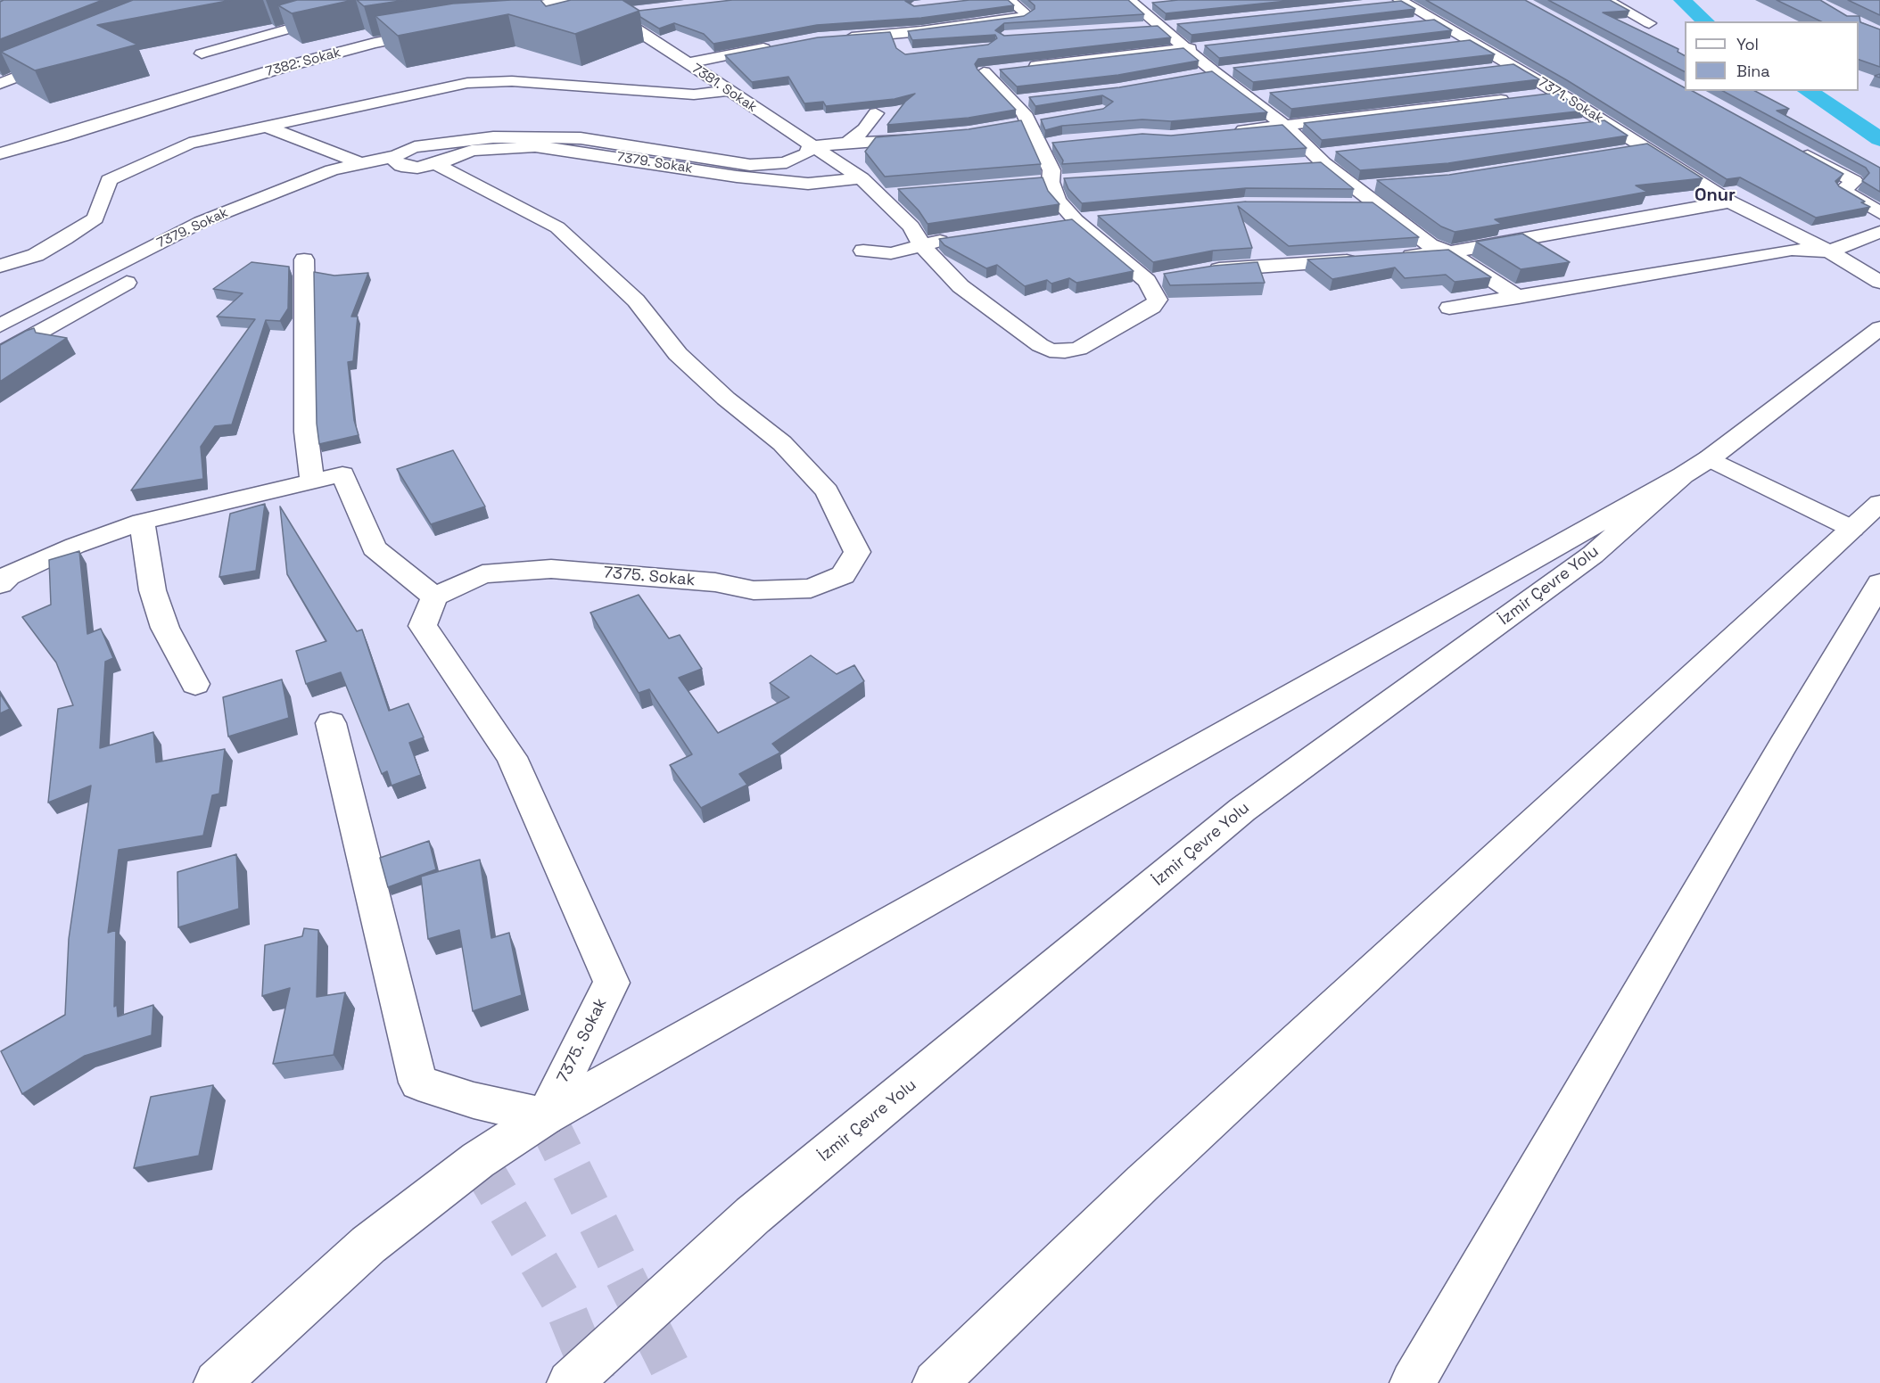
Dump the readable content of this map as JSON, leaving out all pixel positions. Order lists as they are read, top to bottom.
{
  "streets": {
    "main road": [
      "7382: Sokak",
      "7381. Sokak",
      "7371. Sokak",
      "7379. Sokak",
      "7375. Sokak",
      "İzmir Çevre Yolu"
    ]
  },
  "crossings": [
    ["7381. Sokak", "7379. Sokak"],
    ["7379. Sokak", "7375. Sokak"]
  ],
  "districts": ["Onur"],
  "legend": ["Yol", "Bina"]
}
